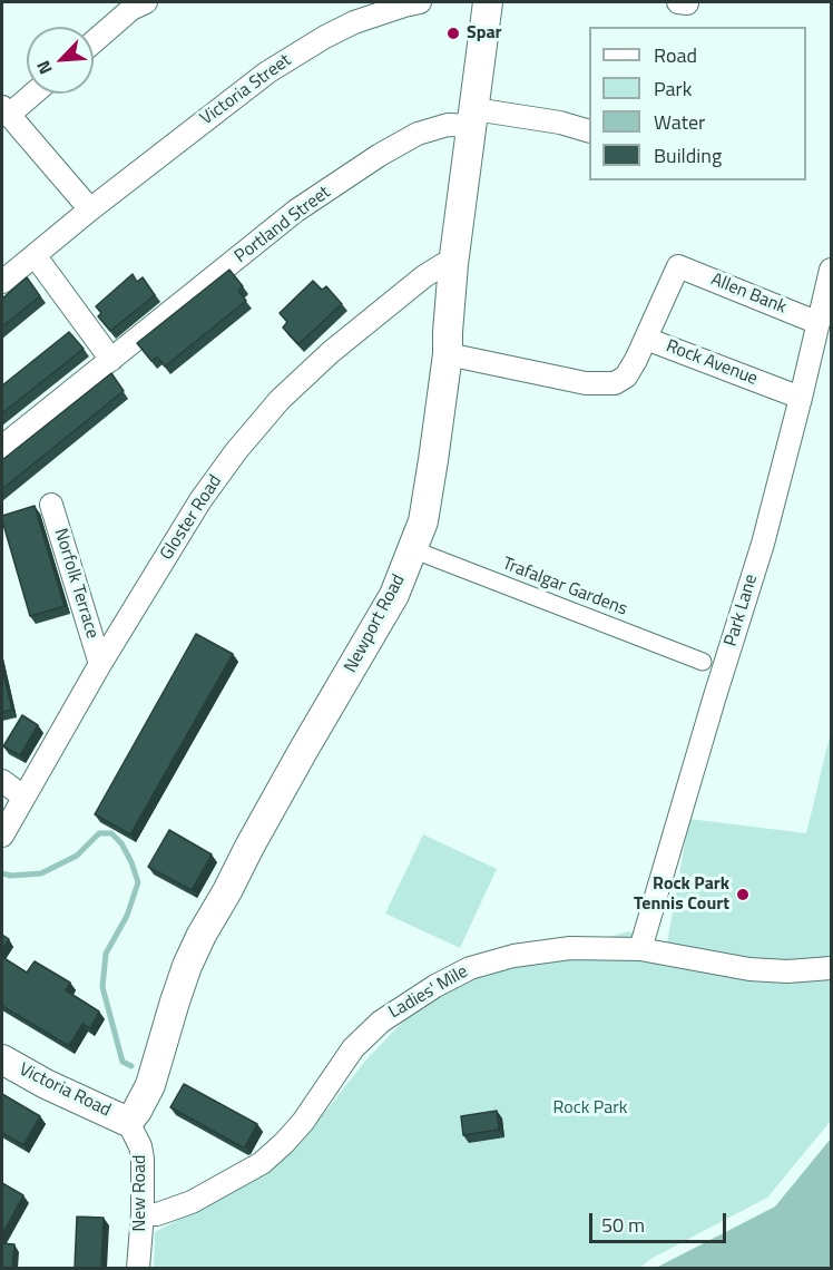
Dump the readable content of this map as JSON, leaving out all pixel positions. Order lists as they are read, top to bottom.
{
  "streets": {
    "street": [
      "Victoria Street",
      "Portland Street",
      "Allen Bank",
      "Rock Avenue",
      "Gloster Road",
      "Norfolk Terrace",
      "Trafalgar Gardens",
      "Park Lane",
      "Newport Road",
      "Ladies' Mile",
      "Victoria Road",
      "New Road"
    ]
  },
  "crossings": [
    ["Portland Street", "Newport Road"],
    ["Allen Bank", "Rock Avenue"],
    ["Allen Bank", "Park Lane"],
    ["Rock Avenue", "Park Lane"],
    ["Rock Avenue", "Newport Road"],
    ["Gloster Road", "Norfolk Terrace"],
    ["Gloster Road", "Newport Road"],
    ["Trafalgar Gardens", "Newport Road"],
    ["Park Lane", "Ladies' Mile"],
    ["Newport Road", "Victoria Road"],
    ["Newport Road", "New Road"],
    ["Ladies' Mile", "New Road"],
    ["Victoria Road", "New Road"]
  ],
  "parks": ["Rock Park"],
  "places": ["Spar", "Rock Park Tennis Court"],
  "legend": [
    "Road",
    "Park",
    "Water",
    "Building"
  ],
  "scale_bar": "50 m",
  "north": "bottom left"
}
